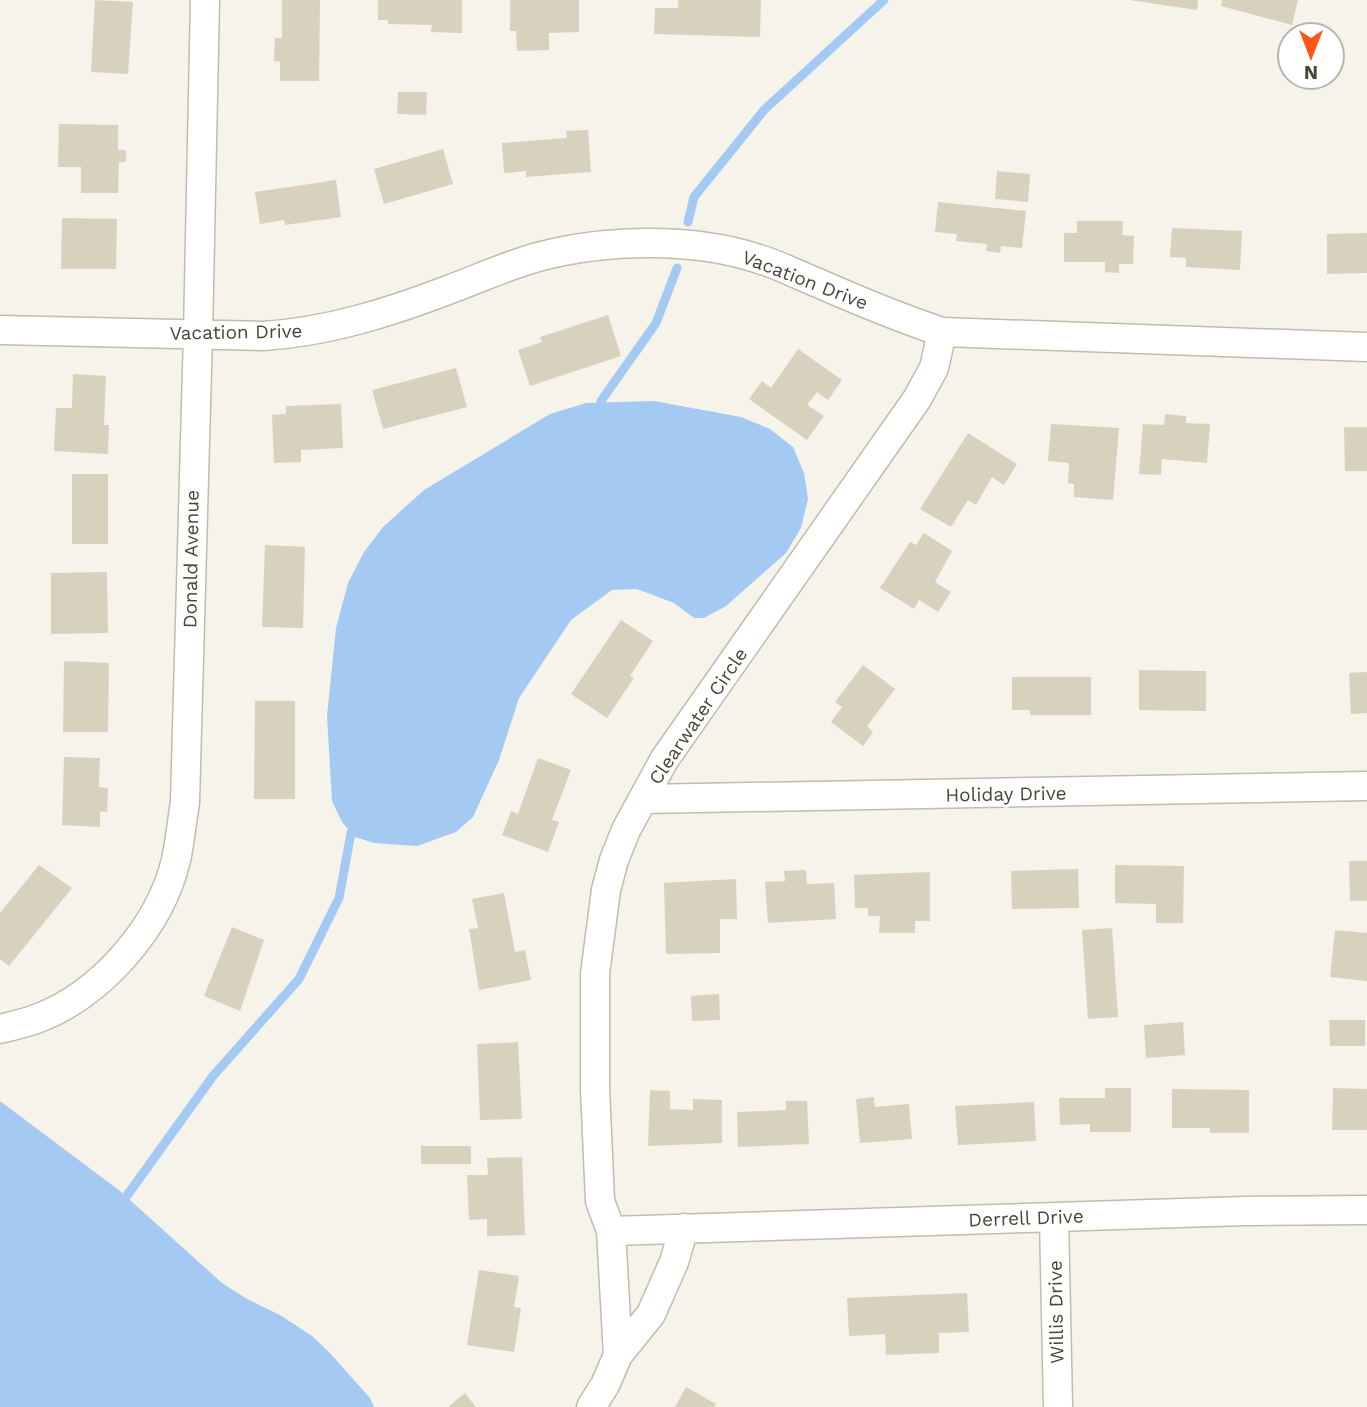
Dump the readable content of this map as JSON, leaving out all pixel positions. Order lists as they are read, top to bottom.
{
  "streets": {
    "street": [
      "Vacation Drive",
      "Donald Avenue",
      "Clearwater Circle",
      "Holiday Drive",
      "Derrell Drive",
      "Willis Drive"
    ]
  },
  "crossings": [
    ["Vacation Drive", "Donald Avenue"],
    ["Vacation Drive", "Clearwater Circle"],
    ["Clearwater Circle", "Holiday Drive"],
    ["Clearwater Circle", "Derrell Drive"],
    ["Derrell Drive", "Willis Drive"]
  ],
  "north": "bottom"
}
